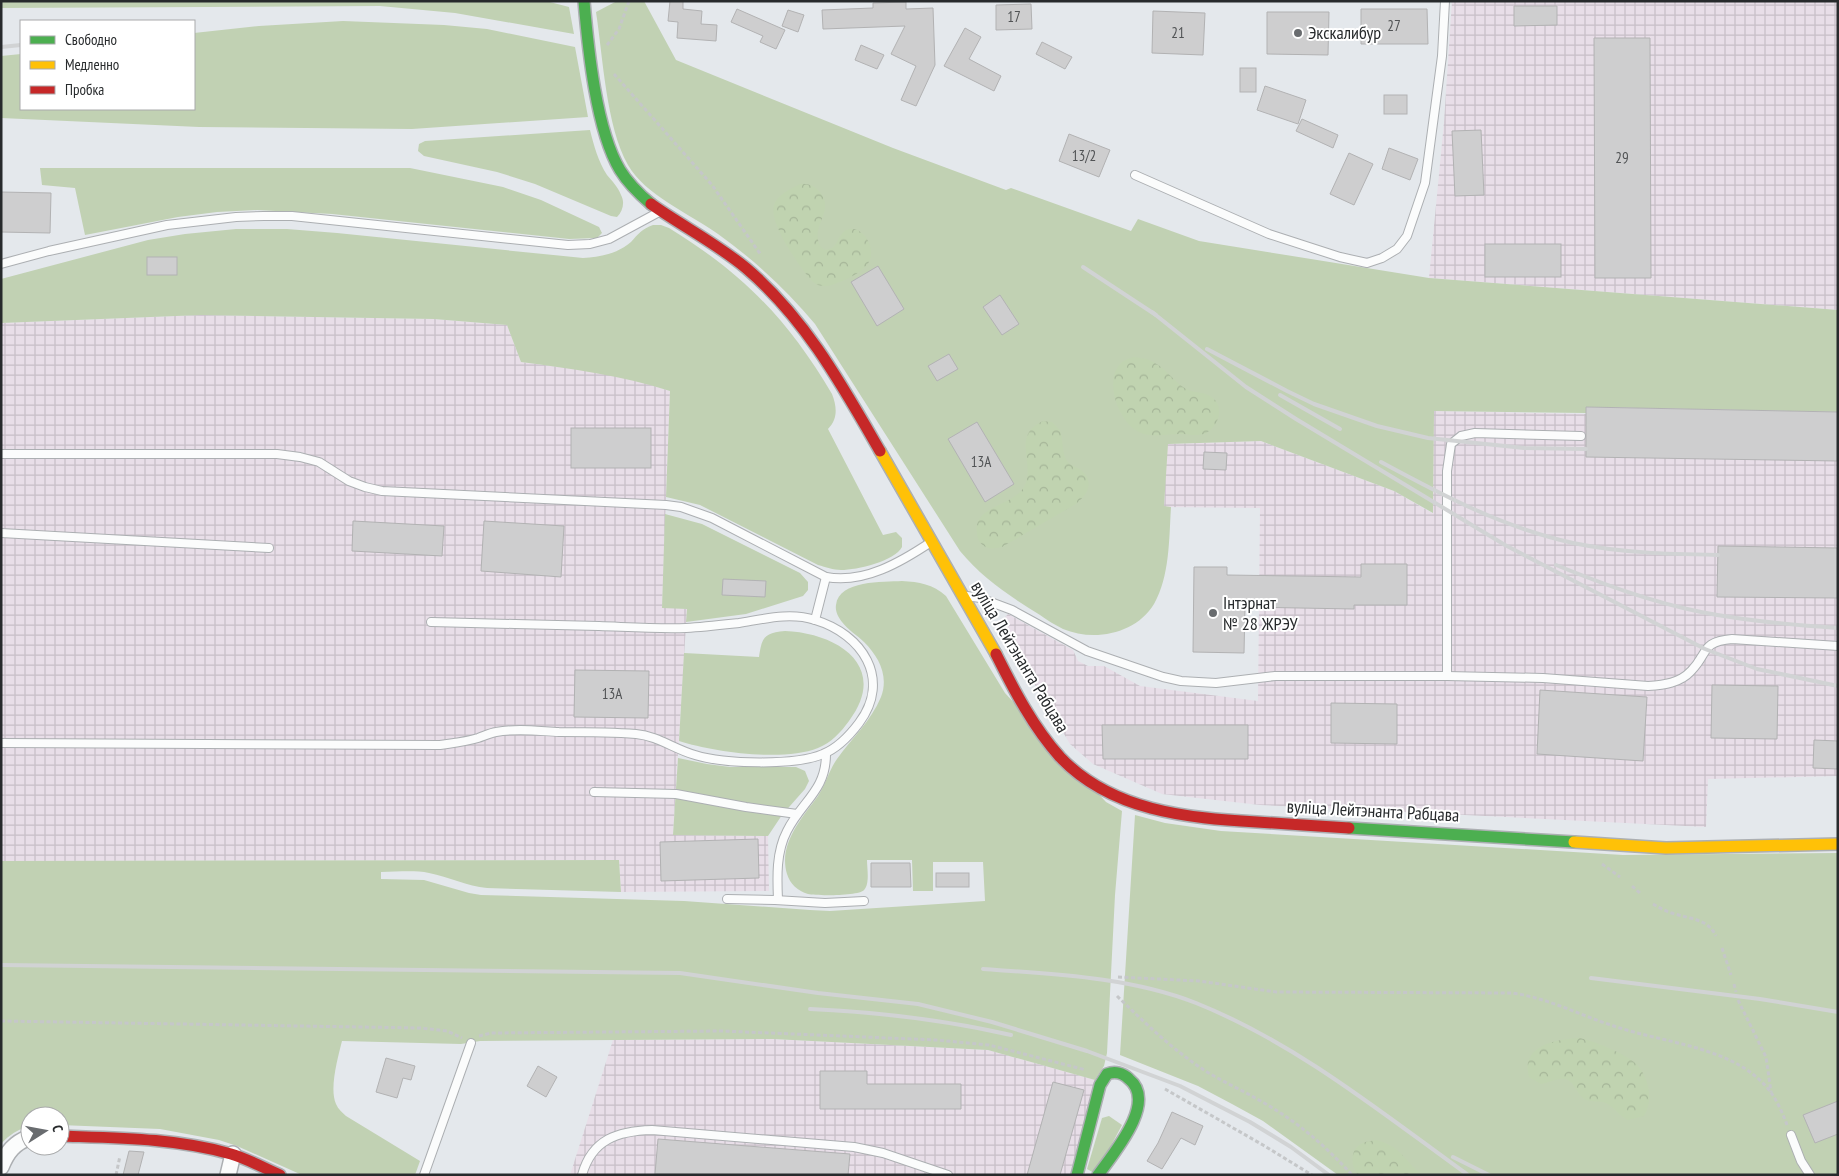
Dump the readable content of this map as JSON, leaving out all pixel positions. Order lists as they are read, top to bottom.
{
  "streets": {
    "street": ["вуліца Лейтэнанта Рабцава"]
  },
  "places": ["Экскалибур", "Інтэрнат № 28 ЖРЭУ"],
  "house_numbers": [
    "17",
    "27",
    "21",
    "13/2",
    "29",
    "13А",
    "13А"
  ],
  "legend": ["Свободно", "Медленно", "Пробка"],
  "north": "right"
}
